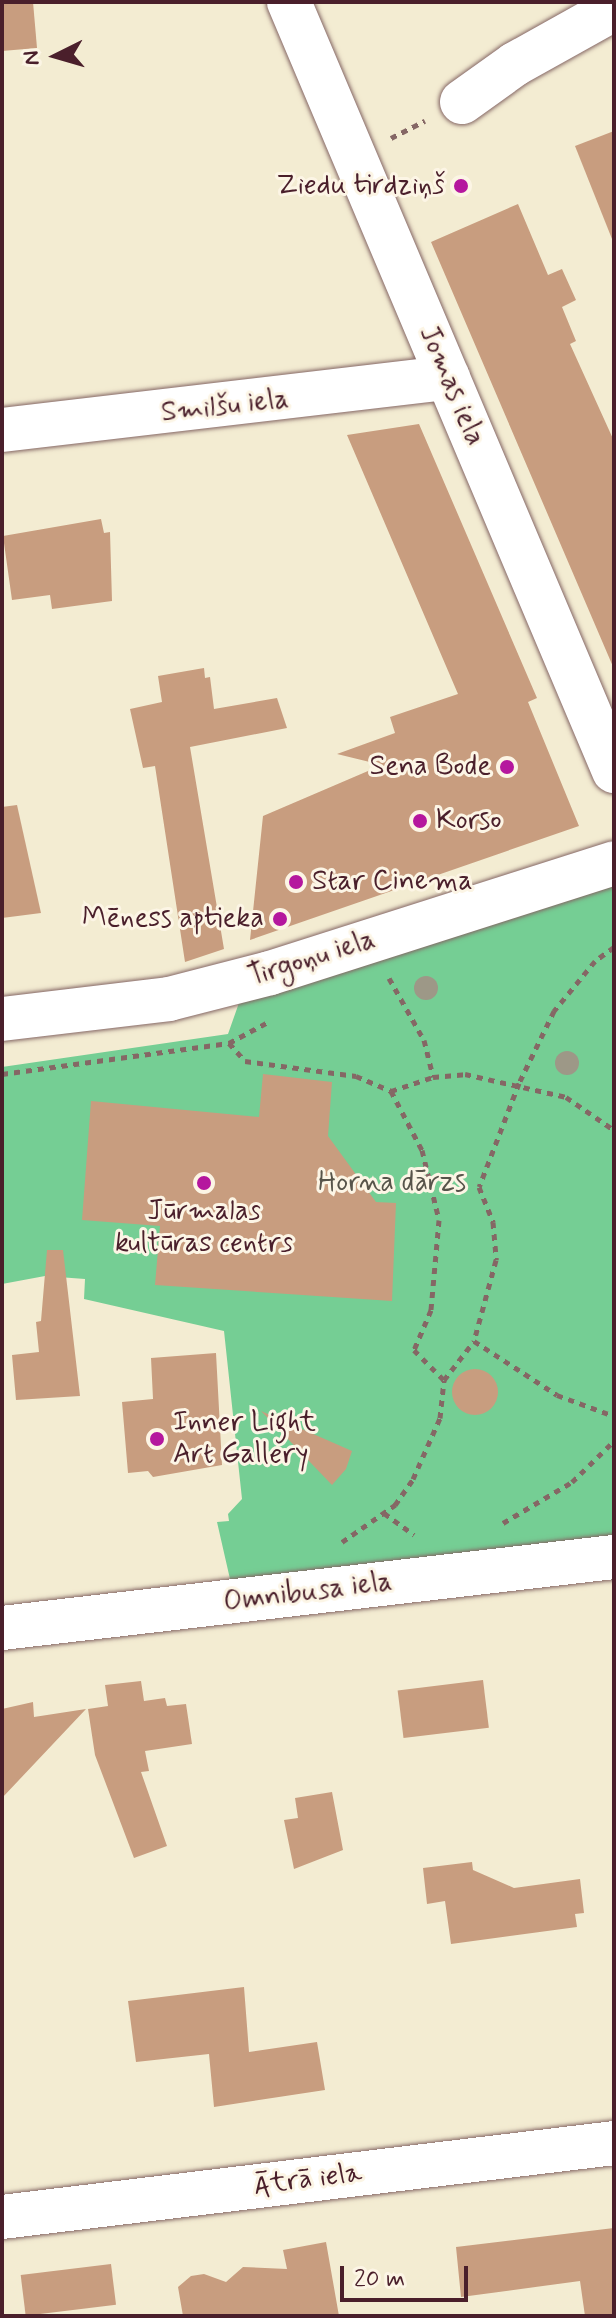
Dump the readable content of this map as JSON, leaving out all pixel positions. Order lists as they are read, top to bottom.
{
  "streets": {
    "street": [
      "Jomas iela",
      "Smilšu iela",
      "Tirgoņu iela",
      "Omnibusa iela",
      "Ātrā iela"
    ]
  },
  "crossings": [
    ["Jomas iela", "Smilšu iela"]
  ],
  "parks": ["Horna dārzs"],
  "places": [
    "Ziedu tirdziņš",
    "Sena Bode",
    "Korso",
    "Star Cinema",
    "Mēness aptieka",
    "Jūrmalas kultūras centrs",
    "Inner Light Art Gallery"
  ],
  "scale_bar": "20 m",
  "north": "left"
}
